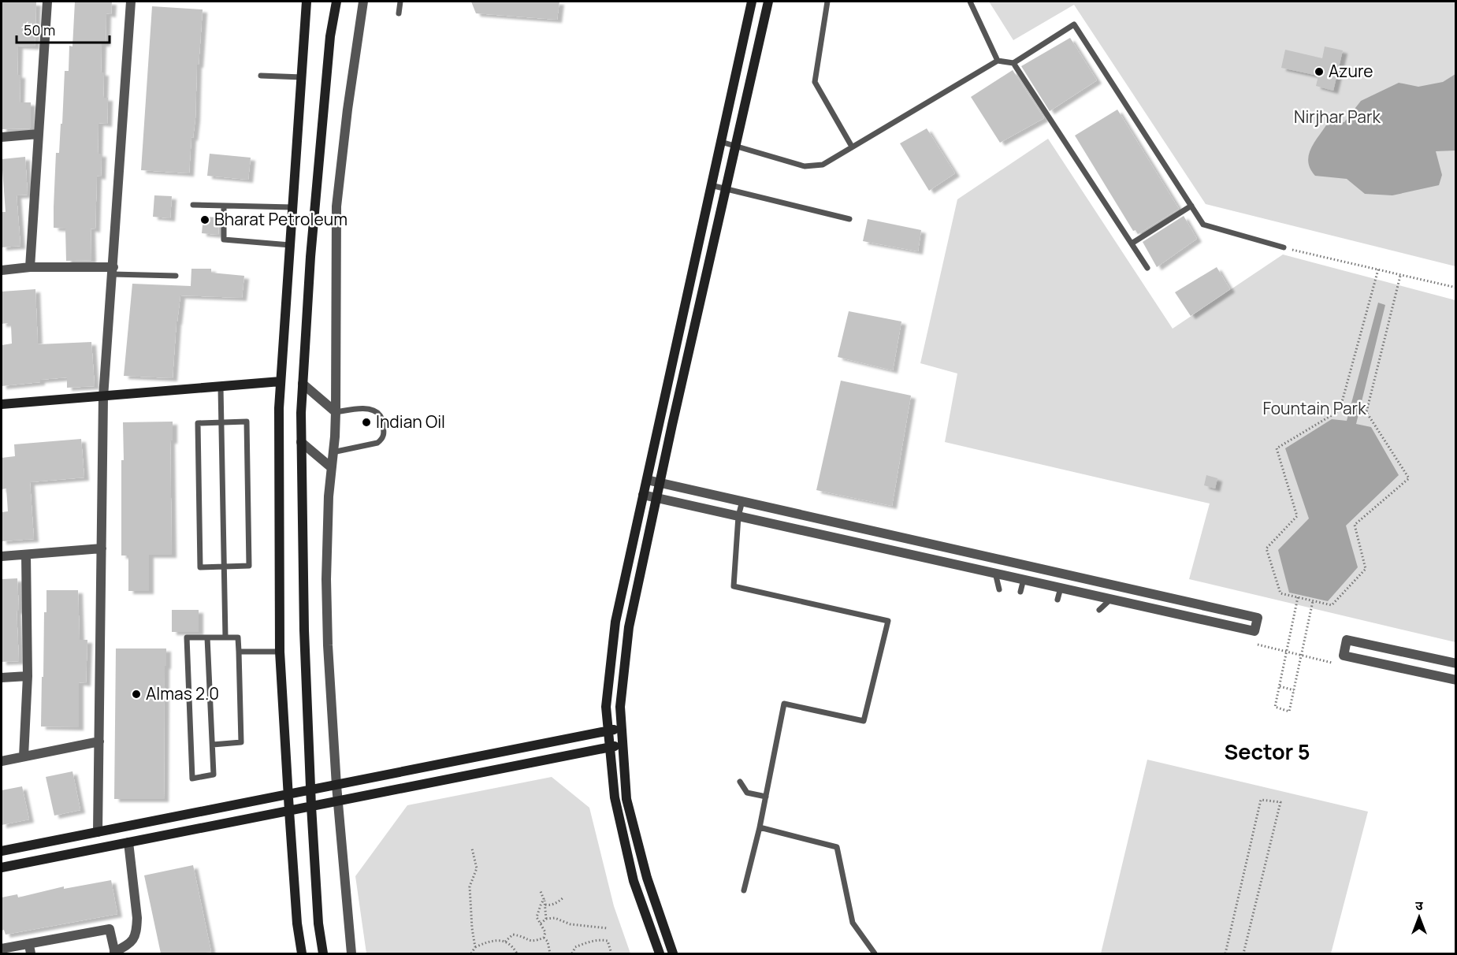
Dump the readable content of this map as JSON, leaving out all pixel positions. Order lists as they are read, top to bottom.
{
  "districts": ["Sector 5"],
  "parks": ["Nirjhar Park", "Fountain Park"],
  "places": [
    "Azure",
    "Bharat Petroleum",
    "Indian Oil",
    "Almas 2.0"
  ],
  "scale_bar": "50 m",
  "north": "top"
}
